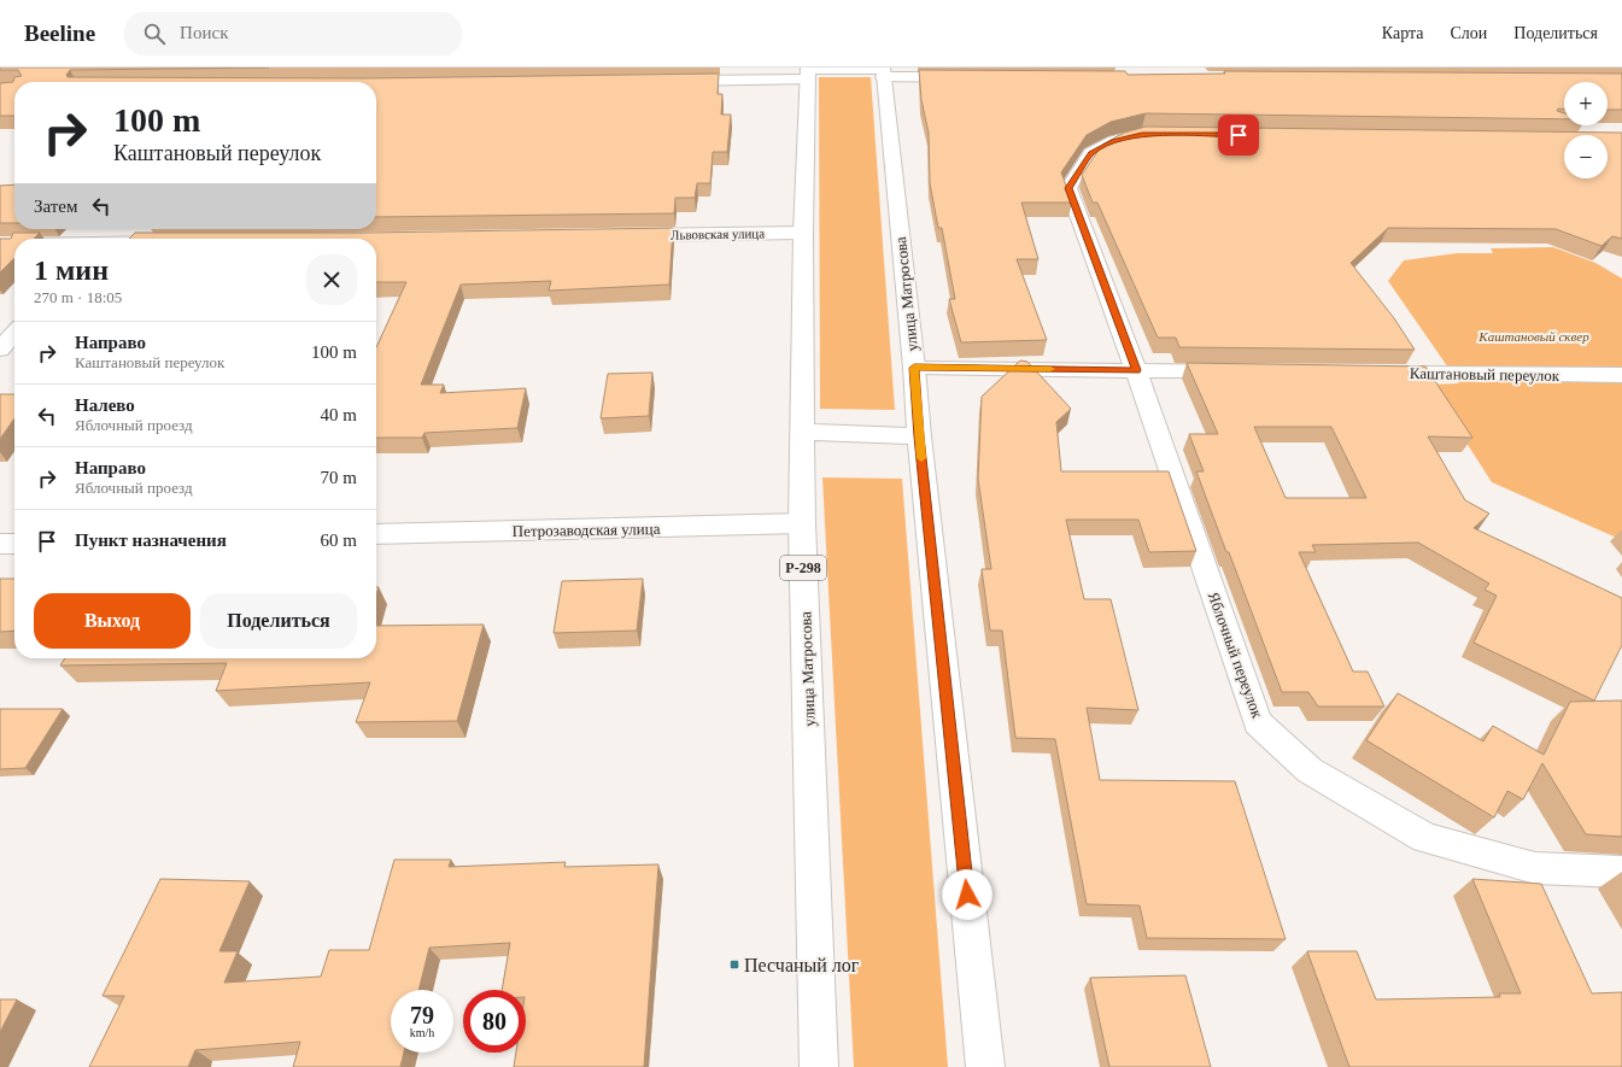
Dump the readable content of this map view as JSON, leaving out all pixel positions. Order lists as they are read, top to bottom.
{
  "streets": {
    "main road": [
      "Львовская улица",
      "улица Матросова",
      "Каштановый переулок",
      "Петрозаводская улица",
      "Р-298",
      "Яблочный переулок"
    ]
  },
  "crossings": [
    ["Львовская улица", "улица Матросова"],
    ["улица Матросова", "Петрозаводская улица"]
  ],
  "parks": ["Каштановый сквер"],
  "places": {
    "transit": ["Песчаный лог"]
  },
  "page": {
    "header": "Beeline",
    "search": "Поиск",
    "nav": ["Карта", "Слои", "Поделиться"],
    "map_buttons": ["+", "−"],
    "turn": ["100 m", "Каштановый переулок"],
    "then": "Затем",
    "heading": ["1 мин", "270 m · 18:05"],
    "list": [
      {
        "name": "Направо",
        "note": "Каштановый переулок",
        "value": "100 m"
      },
      {
        "name": "Налево",
        "note": "Яблочный проезд",
        "value": "40 m"
      },
      {
        "name": "Направо",
        "note": "Яблочный проезд",
        "value": "70 m"
      },
      {
        "name": "Пункт назначения",
        "value": "60 m"
      }
    ],
    "buttons": ["Выход", "Поделиться"],
    "speed": "79 km/h",
    "limit": "80"
  }
}
